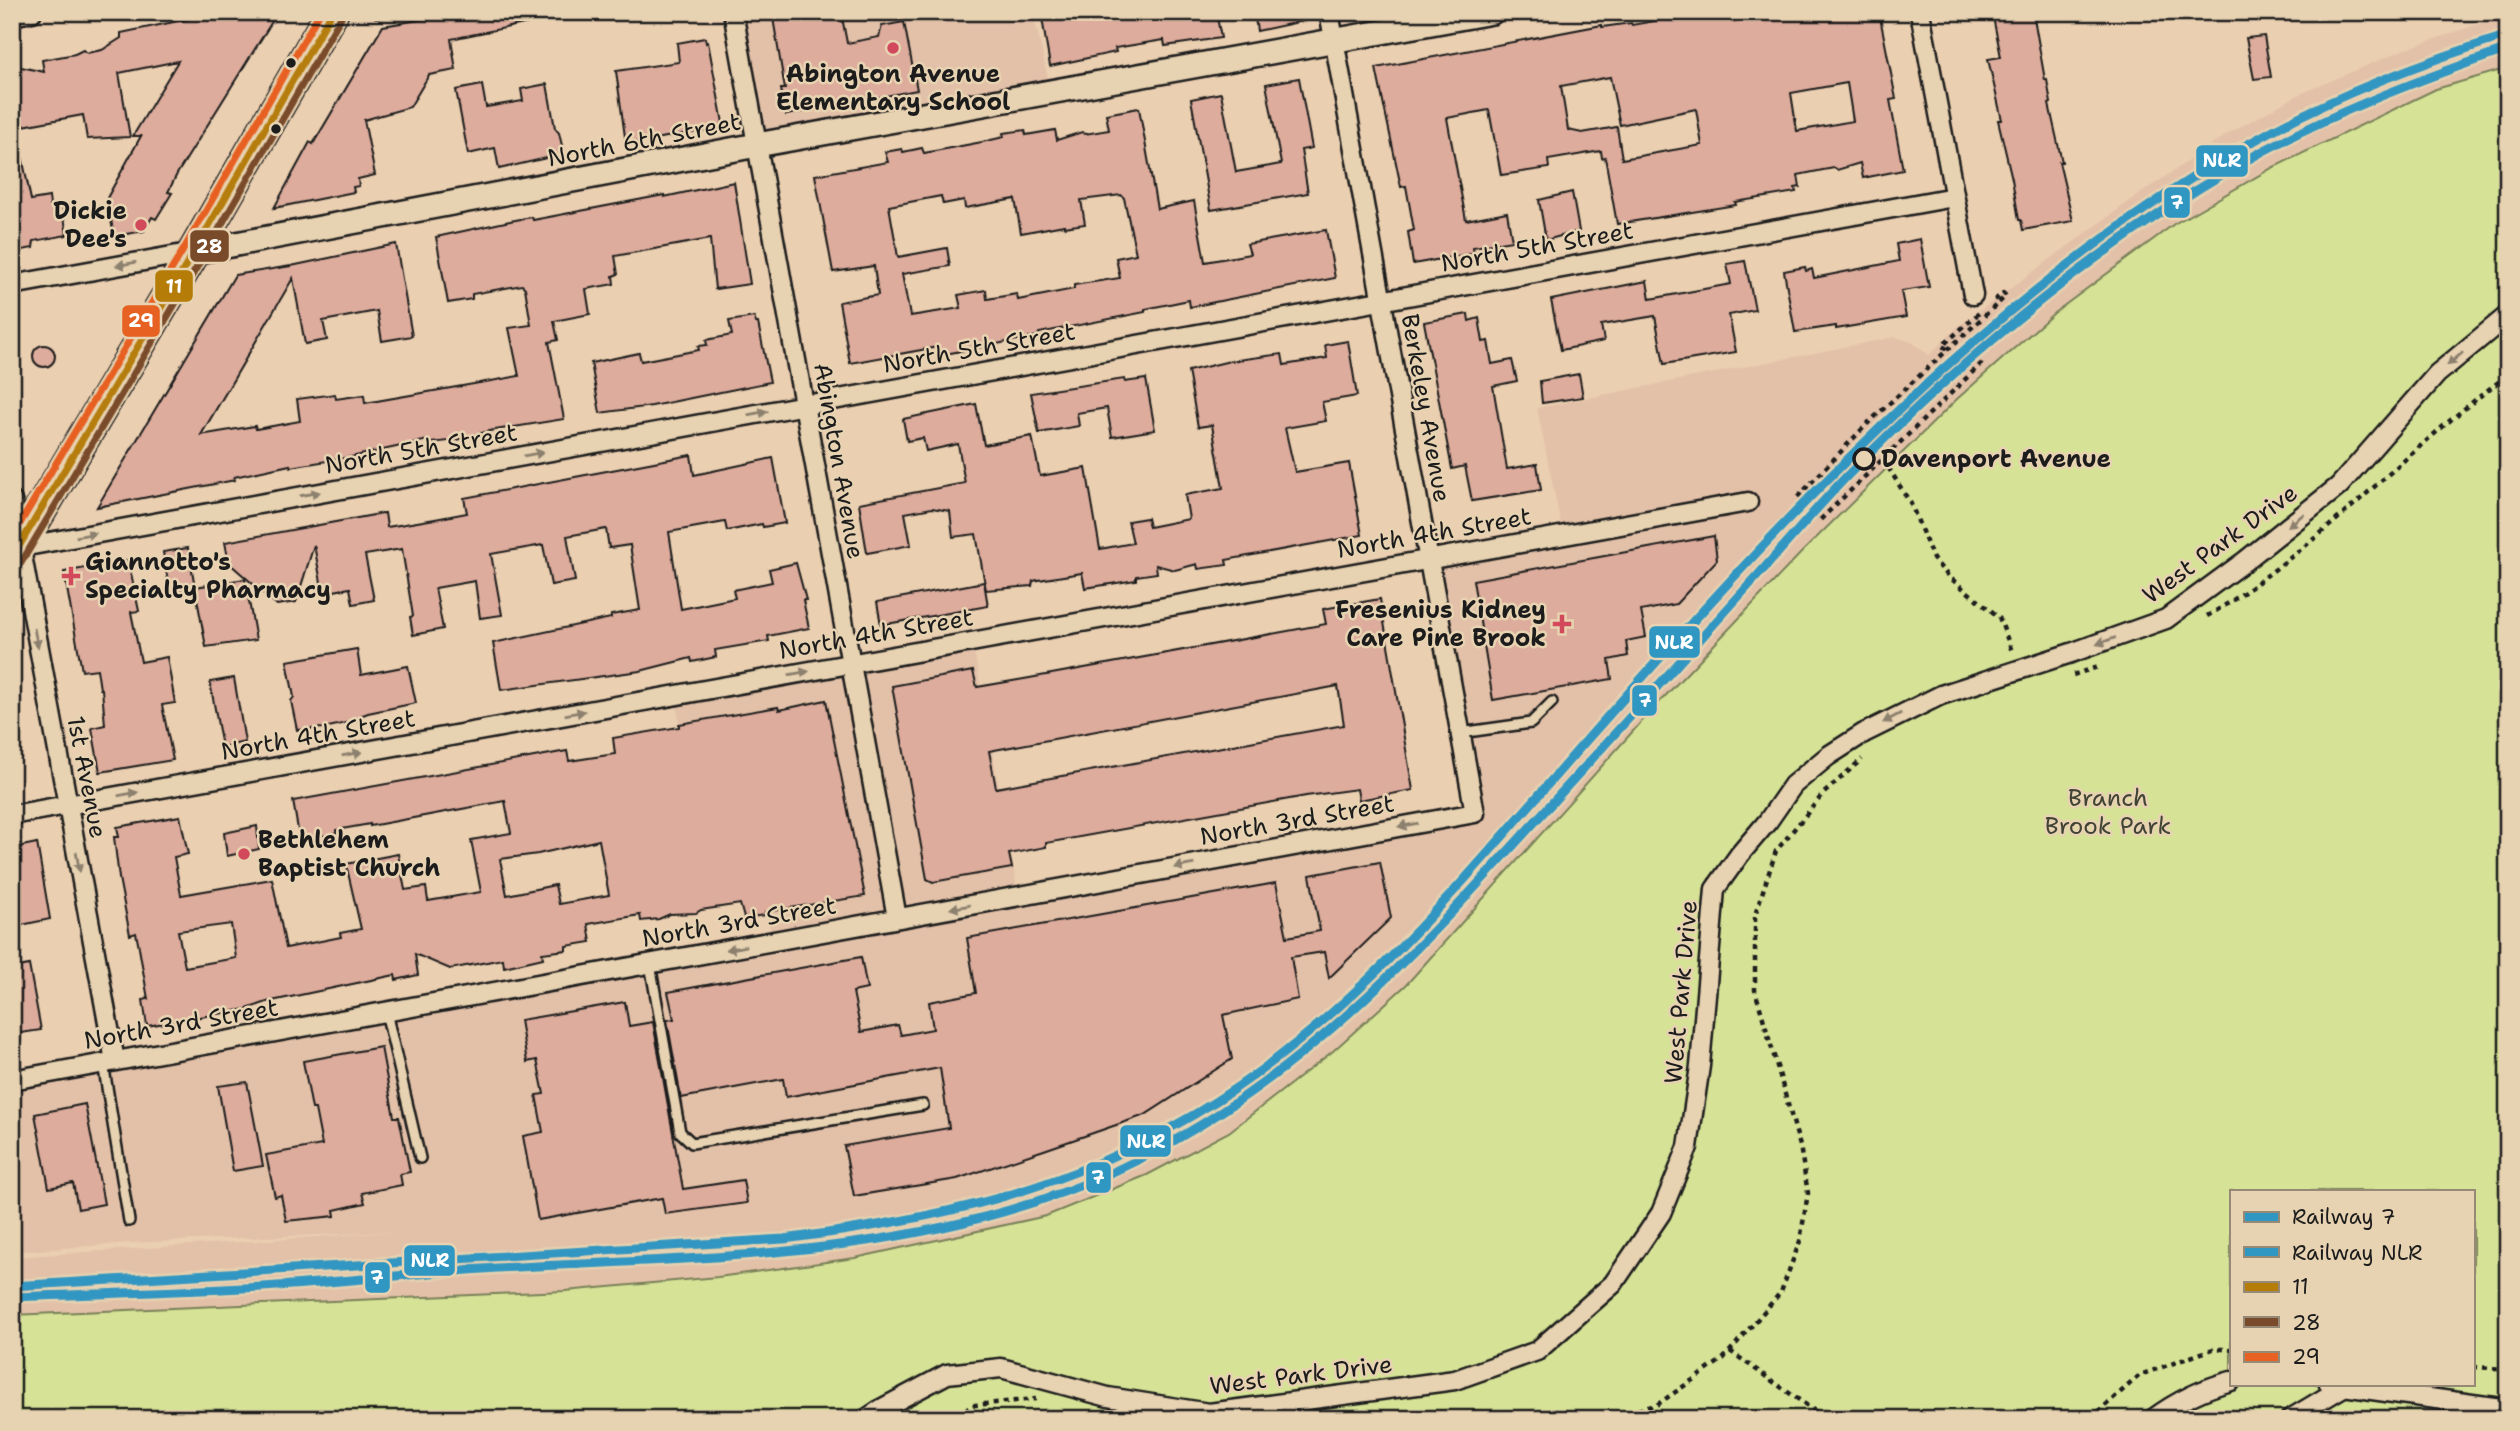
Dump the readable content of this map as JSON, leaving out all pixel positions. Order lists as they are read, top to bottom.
{
  "streets": {
    "street": [
      "North 6th Street",
      "North 5th Street",
      "Berkeley Avenue",
      "Abington Avenue",
      "North 4th Street",
      "West Park Drive",
      "1st Avenue",
      "North 3rd Street"
    ]
  },
  "crossings": [
    ["North 6th Street", "Berkeley Avenue"],
    ["North 6th Street", "Abington Avenue"],
    ["North 5th Street", "Berkeley Avenue"],
    ["North 5th Street", "Abington Avenue"],
    ["North 5th Street", "1st Avenue"],
    ["Berkeley Avenue", "North 4th Street"],
    ["Berkeley Avenue", "North 3rd Street"],
    ["Abington Avenue", "North 4th Street"],
    ["Abington Avenue", "North 3rd Street"],
    ["North 4th Street", "1st Avenue"],
    ["1st Avenue", "North 3rd Street"]
  ],
  "one_way": [
    "North 5th Street",
    "North 4th Street",
    "West Park Drive",
    "1st Avenue",
    "North 3rd Street"
  ],
  "parks": ["Branch Brook Park"],
  "places": {
    "other": [
      "Abington Avenue Elementary School",
      "Dickie Dee's",
      "Davenport Avenue",
      "Bethlehem Baptist Church"
    ],
    "health": ["Giannotto's Specialty Pharmacy", "Fresenius Kidney Care Pine Brook"]
  },
  "lines": [
    "transit line 11",
    "transit line 29",
    "transit line 28",
    "rail line NLR",
    "rail line 7"
  ],
  "legend": [
    "Railway 7",
    "Railway NLR",
    "11",
    "28",
    "29"
  ]
}
